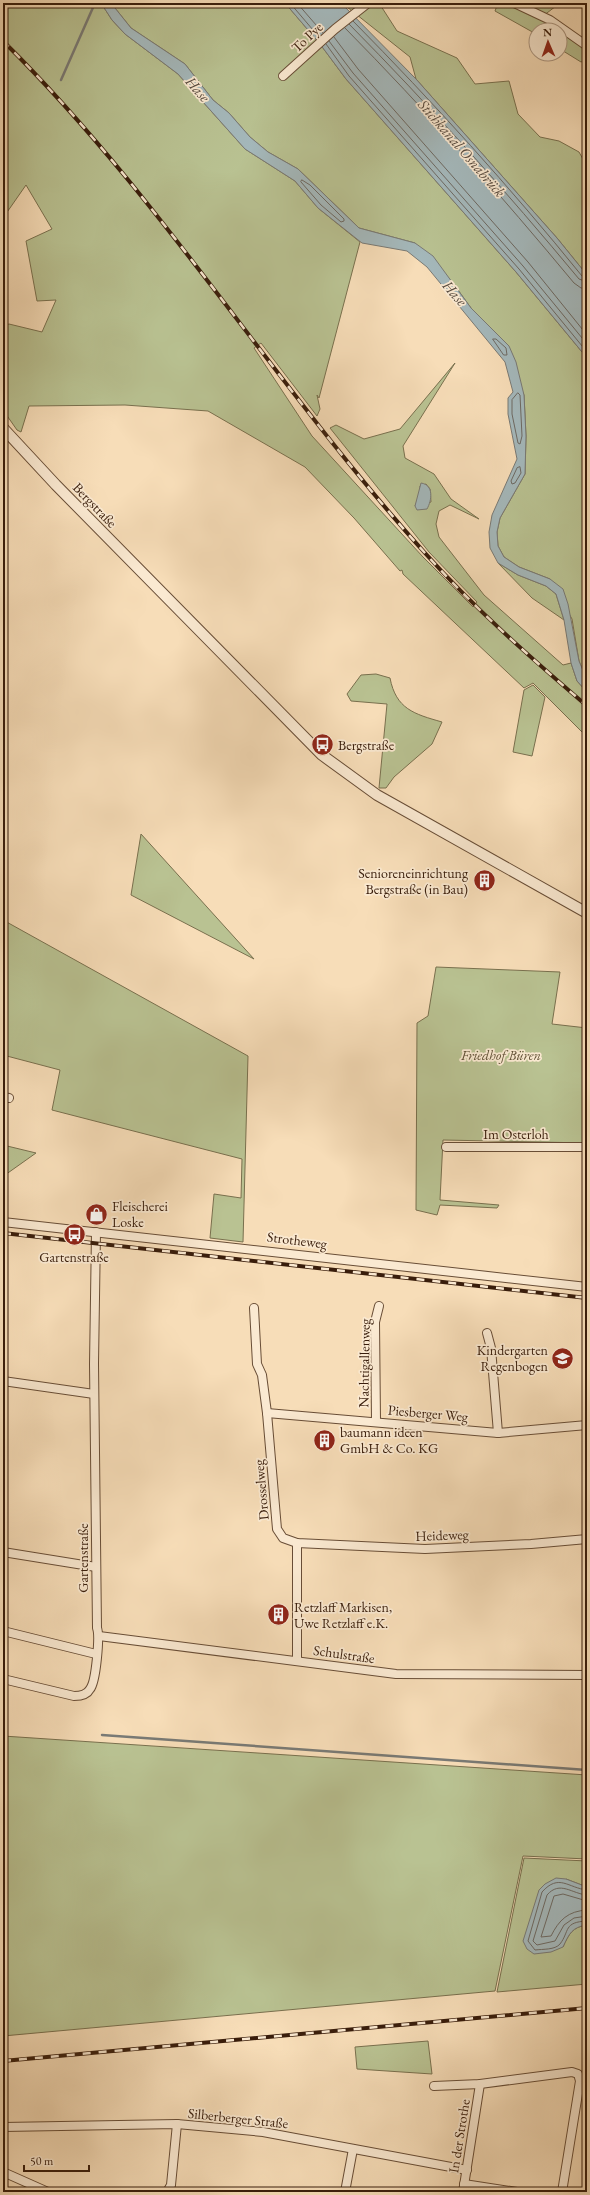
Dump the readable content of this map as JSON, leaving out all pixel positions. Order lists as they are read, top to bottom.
{
  "streets": {
    "street": [
      "To Pye",
      "Bergstraße",
      "Im Osterloh",
      "Strotheweg",
      "Nachtigallenweg",
      "Piesberger Weg",
      "Drosselweg",
      "Heideweg",
      "Gartenstraße",
      "Schulstraße",
      "Silberberger Straße",
      "In der Strothe"
    ]
  },
  "crossings": [
    ["Strotheweg", "Gartenstraße"],
    ["Nachtigallenweg", "Piesberger Weg"],
    ["Piesberger Weg", "Drosselweg"],
    ["Drosselweg", "Heideweg"],
    ["Gartenstraße", "Schulstraße"],
    ["Silberberger Straße", "In der Strothe"]
  ],
  "water": ["Hase", "Stichkanal Osnabrück"],
  "parks": ["Friedhof Büren"],
  "places": {
    "bus stop": ["Bergstraße", "Gartenstraße"],
    "building": ["Senioreneinrichtung Bergstraße (in Bau)", "baumann ideen GmbH & Co. KG", "Retzlaff Markisen, Uwe Retzlaff e.K."],
    "shop": ["Fleischerei Loske"],
    "school or university": ["Kindergarten Regenbogen"]
  },
  "scale_bar": "50 m",
  "north": "top"
}
